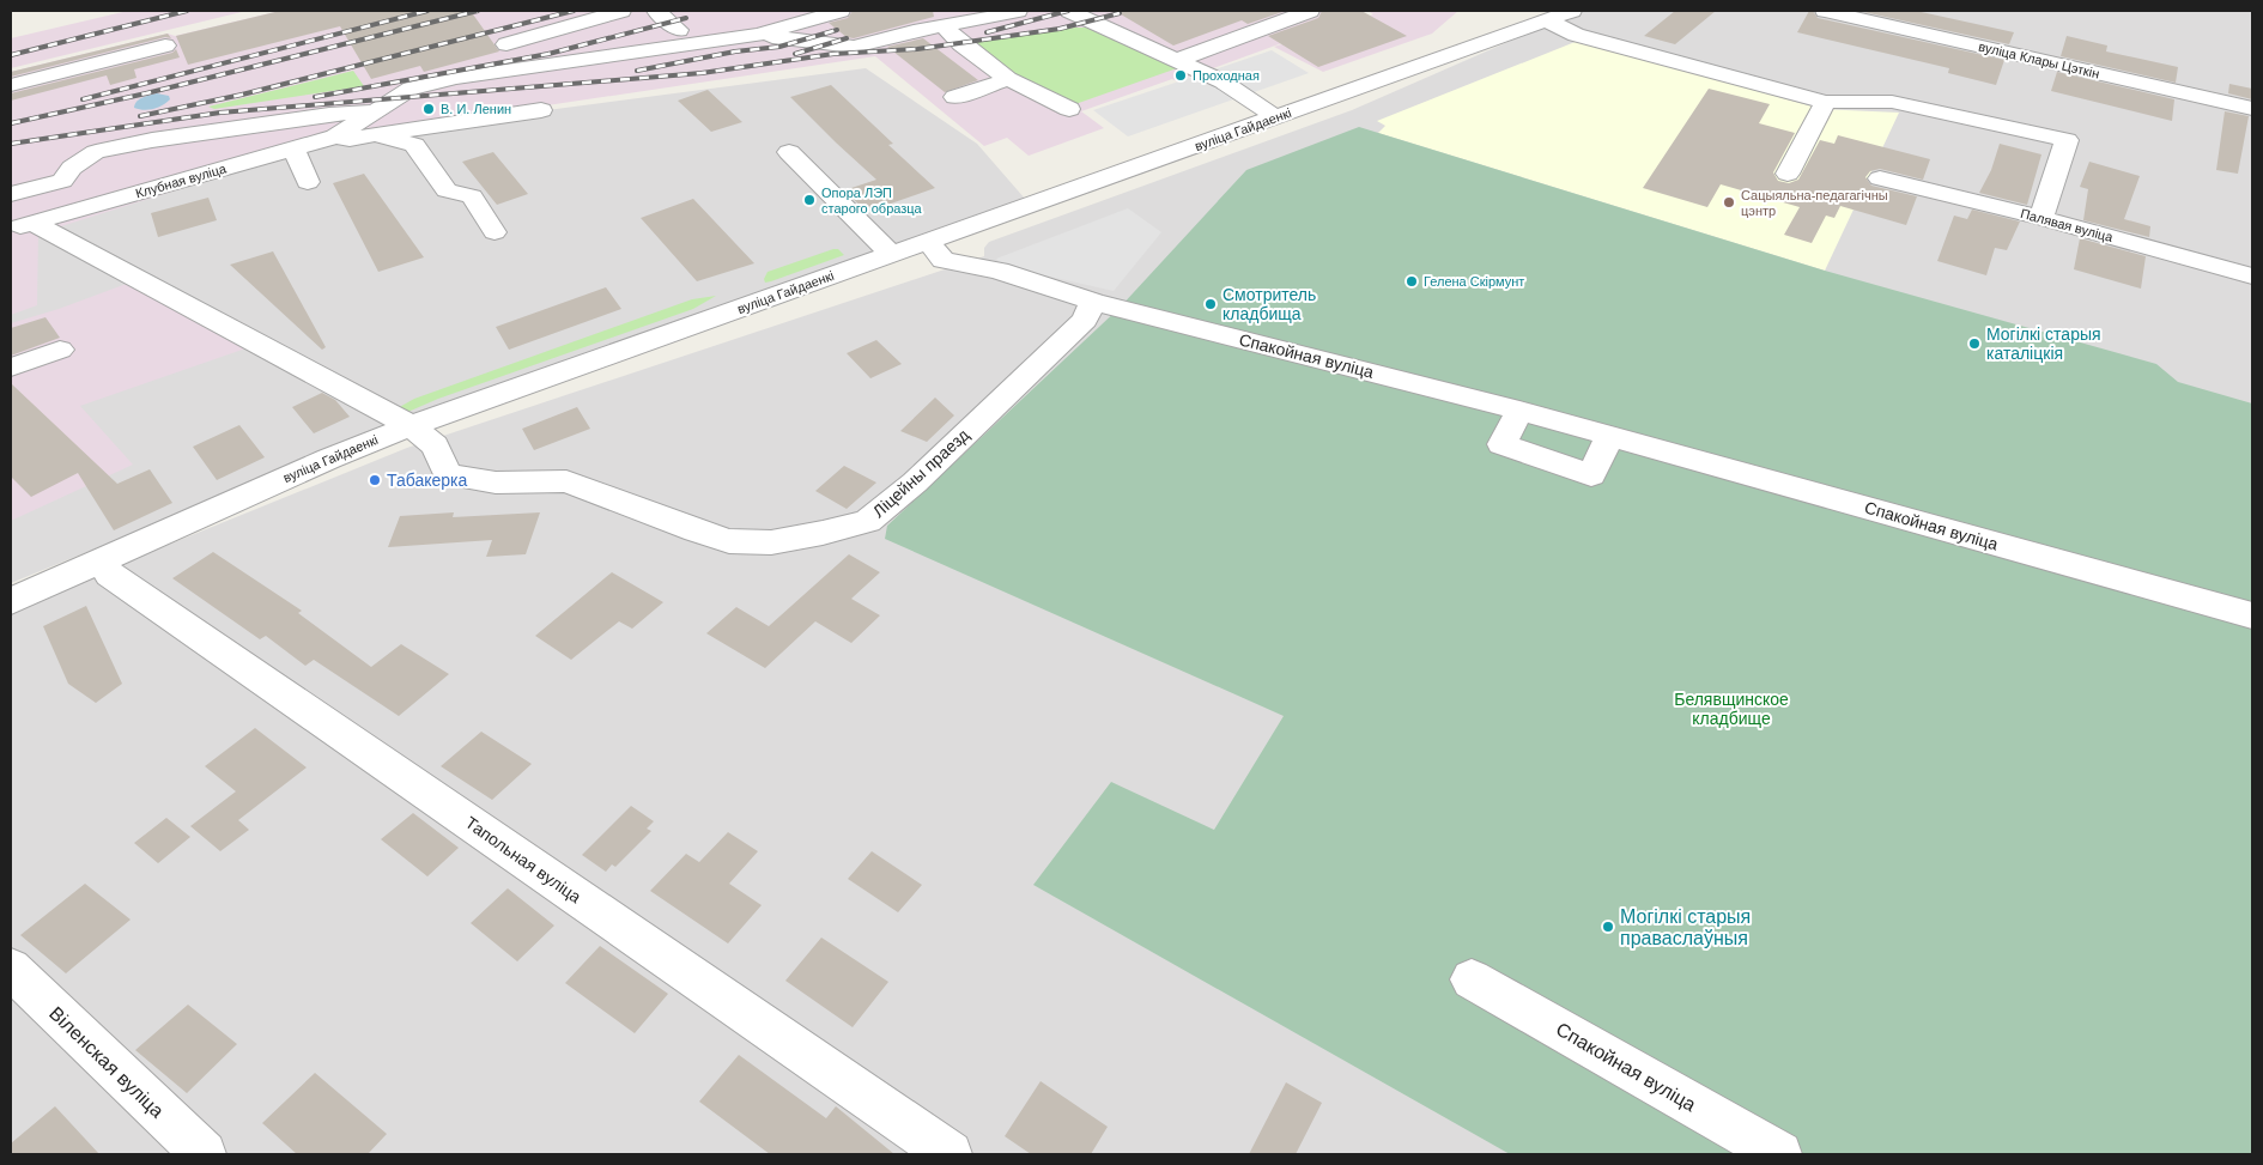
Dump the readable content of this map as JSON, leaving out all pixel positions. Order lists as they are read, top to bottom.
{
  "streets": {
    "street": [
      "вуліца Клары Цэткін",
      "вуліца Гайдаенкі",
      "Клубная вуліца",
      "Палявая вуліца",
      "Спакойная вуліца",
      "Ліцейны праезд",
      "Тапольная вуліца",
      "Віленская вуліца"
    ]
  },
  "crossings": [
    ["вуліца Гайдаенкі", "Ліцейны праезд"],
    ["вуліца Гайдаенкі", "Тапольная вуліца"],
    ["Спакойная вуліца", "Ліцейны праезд"]
  ],
  "parks": ["Белявщинское кладбище"],
  "places": [
    "Проходная",
    "В. И. Ленин",
    "Опора ЛЭП старого образца",
    "Сацыяльна-педагагічны цэнтр",
    "Гелена Скірмунт",
    "Смотритель кладбища",
    "Могілкі старыя каталіцкія",
    "Табакерка",
    "Могілкі старыя праваслаўныя"
  ]
}
